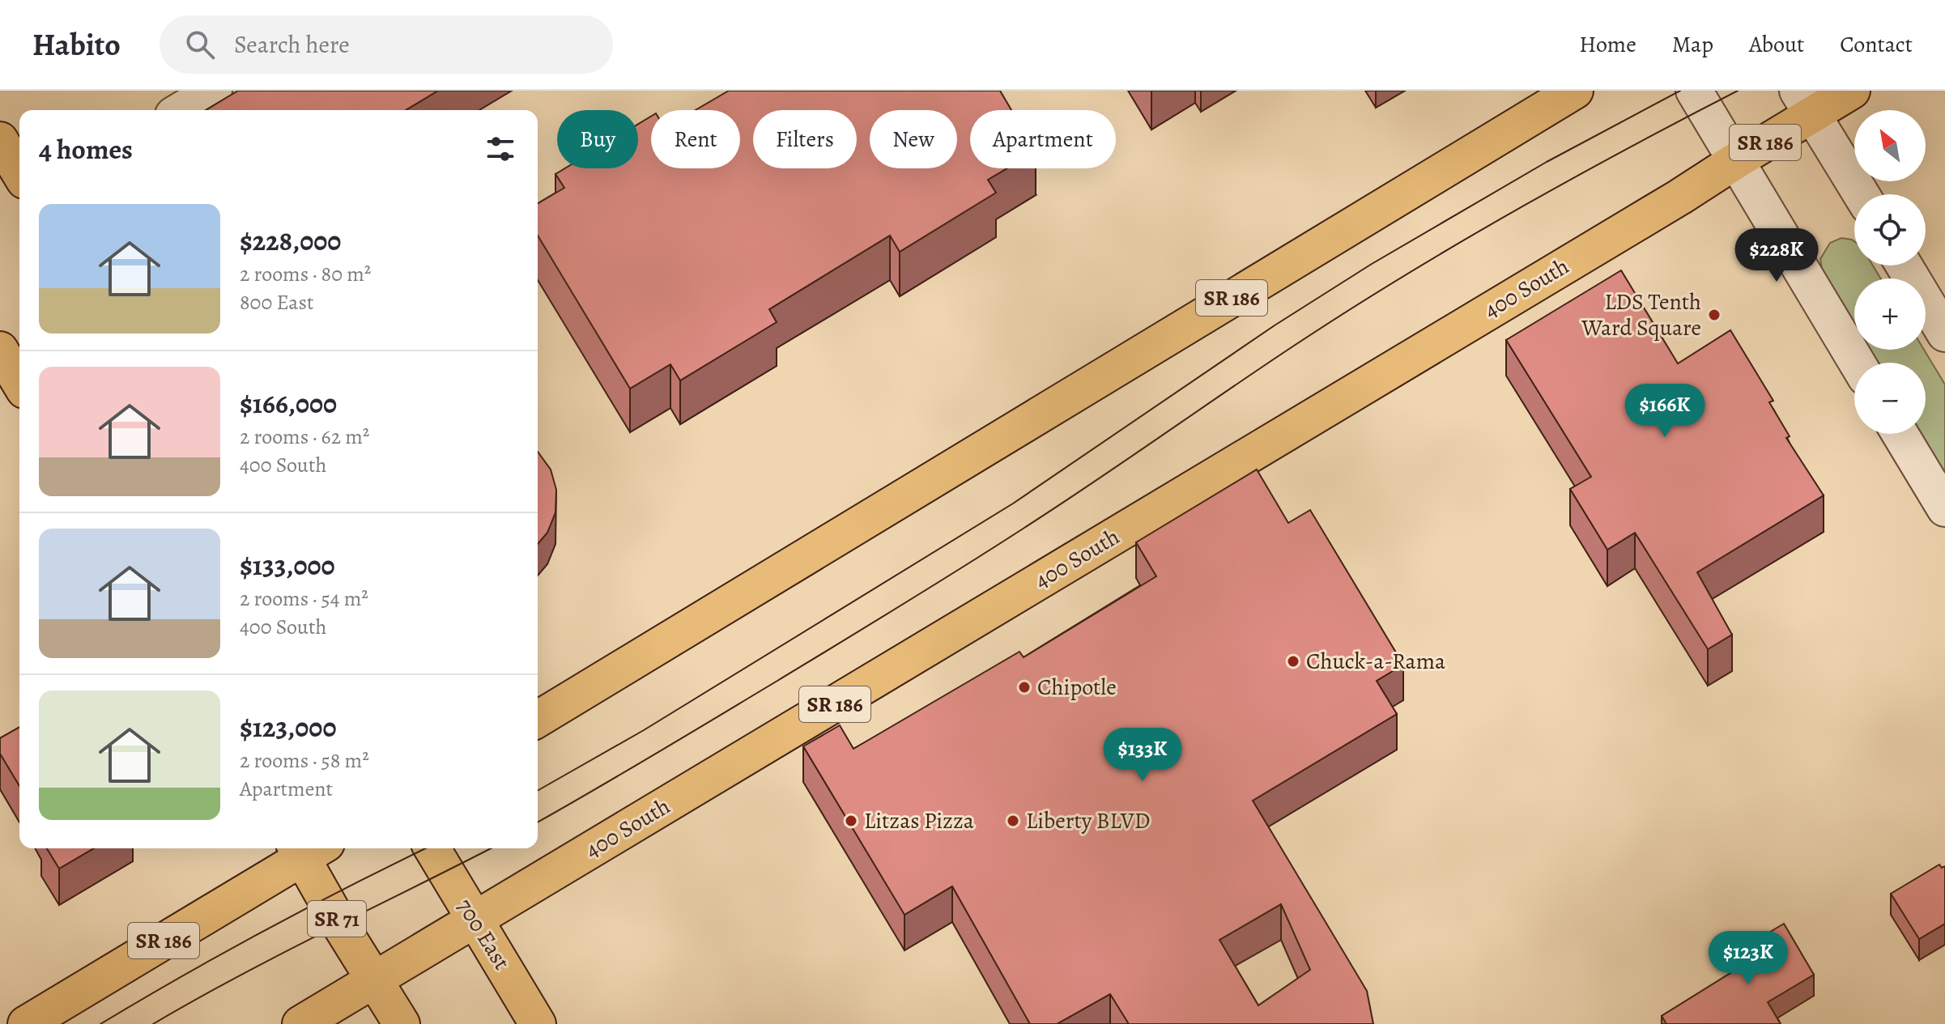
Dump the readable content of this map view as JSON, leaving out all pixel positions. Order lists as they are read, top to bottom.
{
  "streets": {
    "main road": [
      "SR 186",
      "400 South",
      "SR 71",
      "700 East"
    ]
  },
  "crossings": [
    ["SR 186", "SR 71"],
    ["400 South", "SR 71"],
    ["400 South", "700 East"]
  ],
  "places": [
    "LDS Tenth Ward Square",
    "Chuck-a-Rama",
    "Chipotle",
    "Litzas Pizza",
    "Liberty BLVD"
  ],
  "north": "top left",
  "page": {
    "header": "Habito",
    "search": "Search here",
    "nav": [
      "Home",
      "Map",
      "About",
      "Contact"
    ],
    "map_buttons": ["+", "−"],
    "chip": [
      "Buy",
      "Rent",
      "Filters",
      "New",
      "Apartment"
    ],
    "heading": "4 homes",
    "list": [
      {
        "name": "$228,000",
        "note": "2 rooms · 80 m² · 800 East"
      },
      {
        "name": "$166,000",
        "note": "2 rooms · 62 m² · 400 South"
      },
      {
        "name": "$133,000",
        "note": "2 rooms · 54 m² · 400 South"
      },
      {
        "name": "$123,000",
        "note": "2 rooms · 58 m² · Apartment"
      }
    ],
    "price": [
      "$228K",
      "$166K",
      "$133K",
      "$123K"
    ]
  }
}
